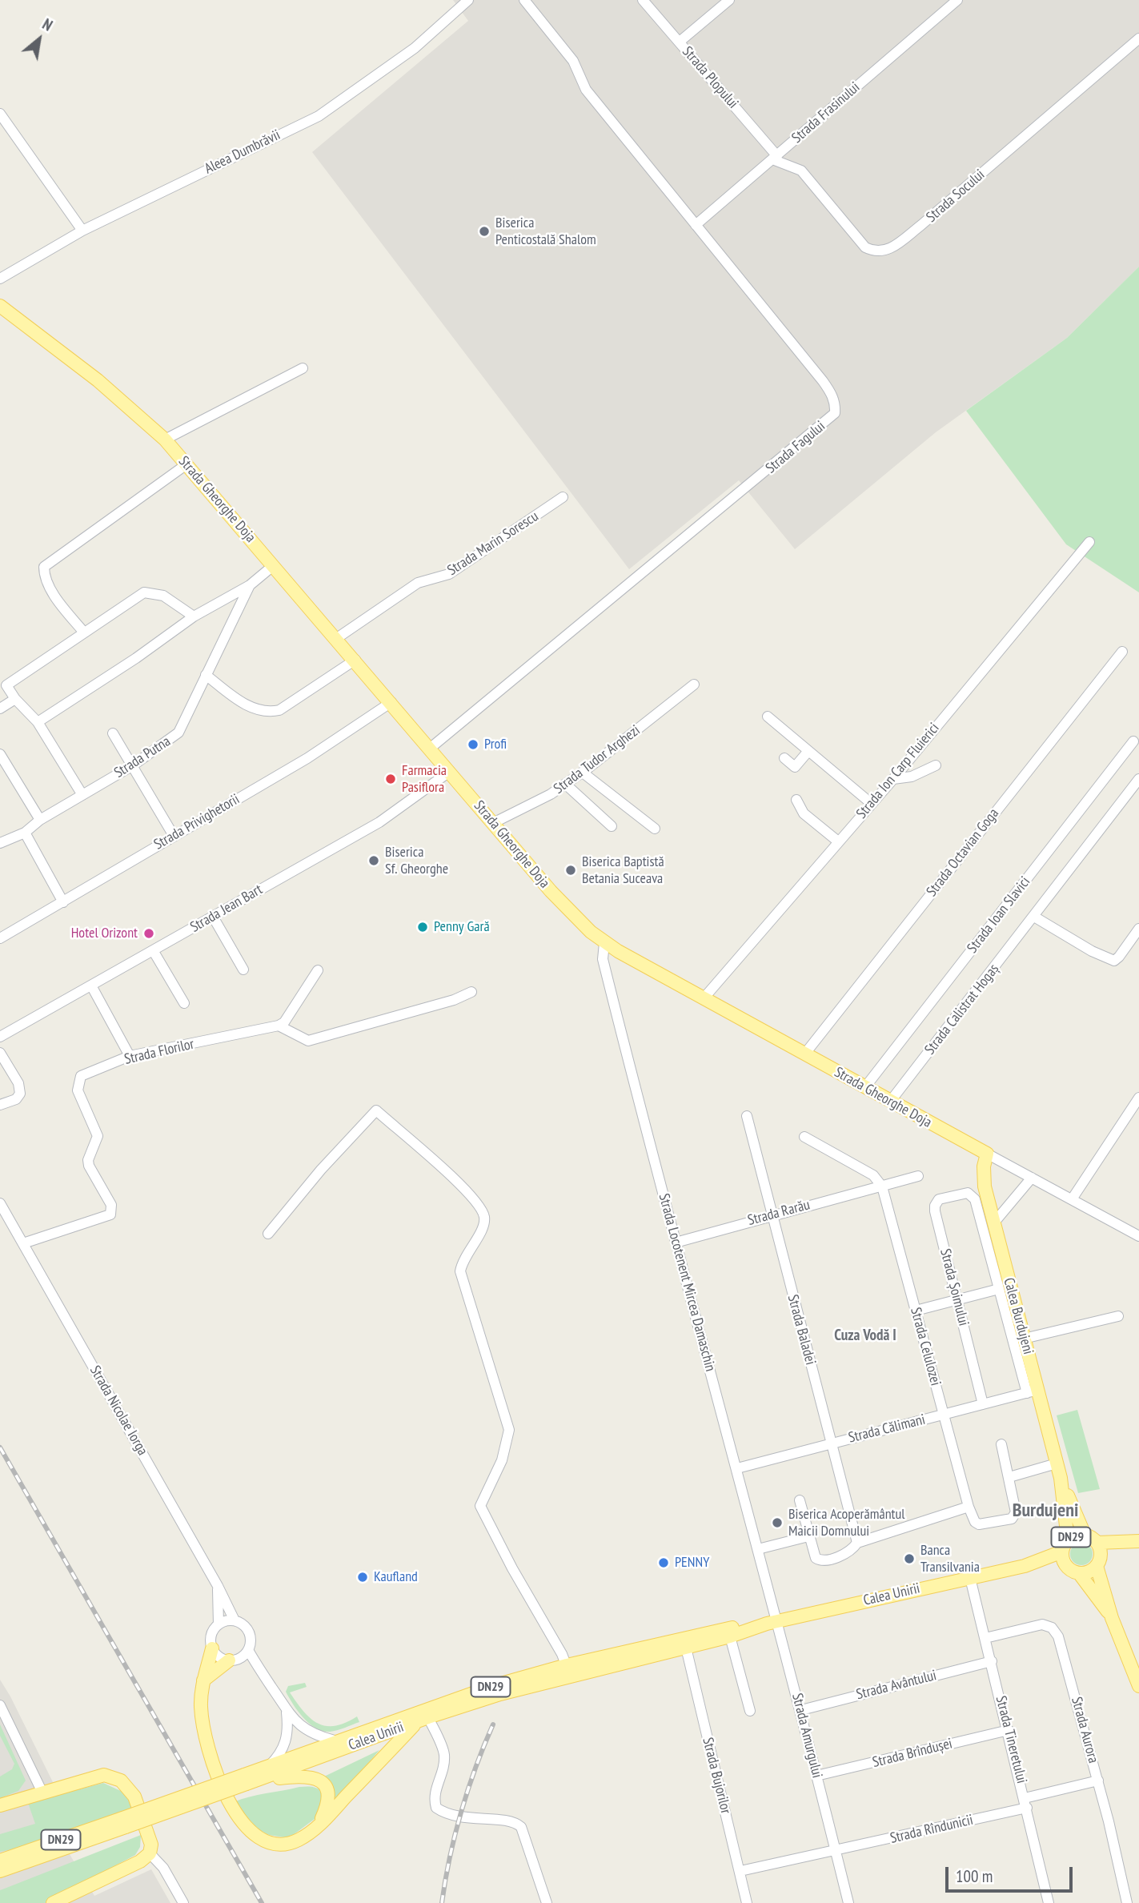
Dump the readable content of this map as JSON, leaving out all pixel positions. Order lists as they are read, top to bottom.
{
  "streets": {
    "main road": [
      "Strada Gheorghe Doja",
      "Calea Burdujeni",
      "DN29",
      "Calea Unirii"
    ],
    "street": [
      "Strada Plopului",
      "Strada Frasinului",
      "Aleea Dumbrăvii",
      "Strada Socului",
      "Strada Fagului",
      "Strada Marin Sorescu",
      "Strada Putna",
      "Strada Tudor Arghezi",
      "Strada Ion Carp Fluierici",
      "Strada Privighetorii",
      "Strada Octavian Goga",
      "Strada Jean Bart",
      "Strada Ioan Slavici",
      "Strada Calistrat Hogaș",
      "Strada Florilor",
      "Strada Rarău",
      "Strada Locotenent Mircea Damaschin",
      "Strada Șoimului",
      "Strada Baladei",
      "Strada Celulozei",
      "Strada Nicolae Iorga",
      "Strada Călimani",
      "Strada Avântului",
      "Strada Aurora",
      "Strada Amurgului",
      "Strada Tineretului",
      "Strada Brîndușei",
      "Strada Bujorilor",
      "Strada Rîndunicii"
    ]
  },
  "crossings": [
    ["Strada Plopului", "Strada Frasinului"],
    ["Strada Plopului", "Strada Socului"],
    ["Strada Frasinului", "Strada Socului"],
    ["Strada Frasinului", "Strada Fagului"],
    ["Strada Fagului", "Strada Gheorghe Doja"],
    ["Strada Gheorghe Doja", "Strada Marin Sorescu"],
    ["Strada Gheorghe Doja", "Strada Putna"],
    ["Strada Gheorghe Doja", "Strada Tudor Arghezi"],
    ["Strada Gheorghe Doja", "Strada Ion Carp Fluierici"],
    ["Strada Gheorghe Doja", "Strada Privighetorii"],
    ["Strada Gheorghe Doja", "Strada Octavian Goga"],
    ["Strada Gheorghe Doja", "Strada Jean Bart"],
    ["Strada Gheorghe Doja", "Strada Ioan Slavici"],
    ["Strada Gheorghe Doja", "Strada Calistrat Hogaș"],
    ["Strada Gheorghe Doja", "Strada Locotenent Mircea Damaschin"],
    ["Strada Gheorghe Doja", "Calea Burdujeni"],
    ["Strada Florilor", "Strada Nicolae Iorga"],
    ["Strada Rarău", "Strada Locotenent Mircea Damaschin"],
    ["Strada Rarău", "Strada Baladei"],
    ["Strada Rarău", "Strada Celulozei"],
    ["Strada Locotenent Mircea Damaschin", "Strada Călimani"],
    ["Strada Locotenent Mircea Damaschin", "Calea Unirii"],
    ["Strada Locotenent Mircea Damaschin", "Strada Amurgului"],
    ["Strada Șoimului", "Strada Călimani"],
    ["Calea Burdujeni", "Strada Călimani"],
    ["Calea Burdujeni", "DN29"],
    ["Calea Burdujeni", "Calea Unirii"],
    ["Strada Baladei", "Strada Călimani"],
    ["Strada Celulozei", "Strada Călimani"],
    ["Strada Nicolae Iorga", "Calea Unirii"],
    ["DN29", "Calea Unirii"],
    ["Calea Unirii", "Strada Amurgului"],
    ["Calea Unirii", "Strada Tineretului"],
    ["Calea Unirii", "Strada Bujorilor"],
    ["Strada Avântului", "Strada Amurgului"],
    ["Strada Avântului", "Strada Tineretului"],
    ["Strada Aurora", "Strada Tineretului"],
    ["Strada Aurora", "Strada Rîndunicii"],
    ["Strada Amurgului", "Strada Brîndușei"],
    ["Strada Amurgului", "Strada Rîndunicii"],
    ["Strada Tineretului", "Strada Brîndușei"],
    ["Strada Tineretului", "Strada Rîndunicii"]
  ],
  "districts": ["Cuza Vodă I", "Burdujeni"],
  "places": [
    "Biserica Penticostală Shalom",
    "Profi",
    "Farmacia Pasiflora",
    "Biserica Sf. Gheorghe",
    "Biserica Baptistă Betania Suceava",
    "Penny Gară",
    "Hotel Orizont",
    "Biserica Acoperământul Maicii Domnului",
    "Banca Transilvania",
    "PENNY",
    "Kaufland"
  ],
  "scale_bar": "100 m",
  "north": "top right"
}
